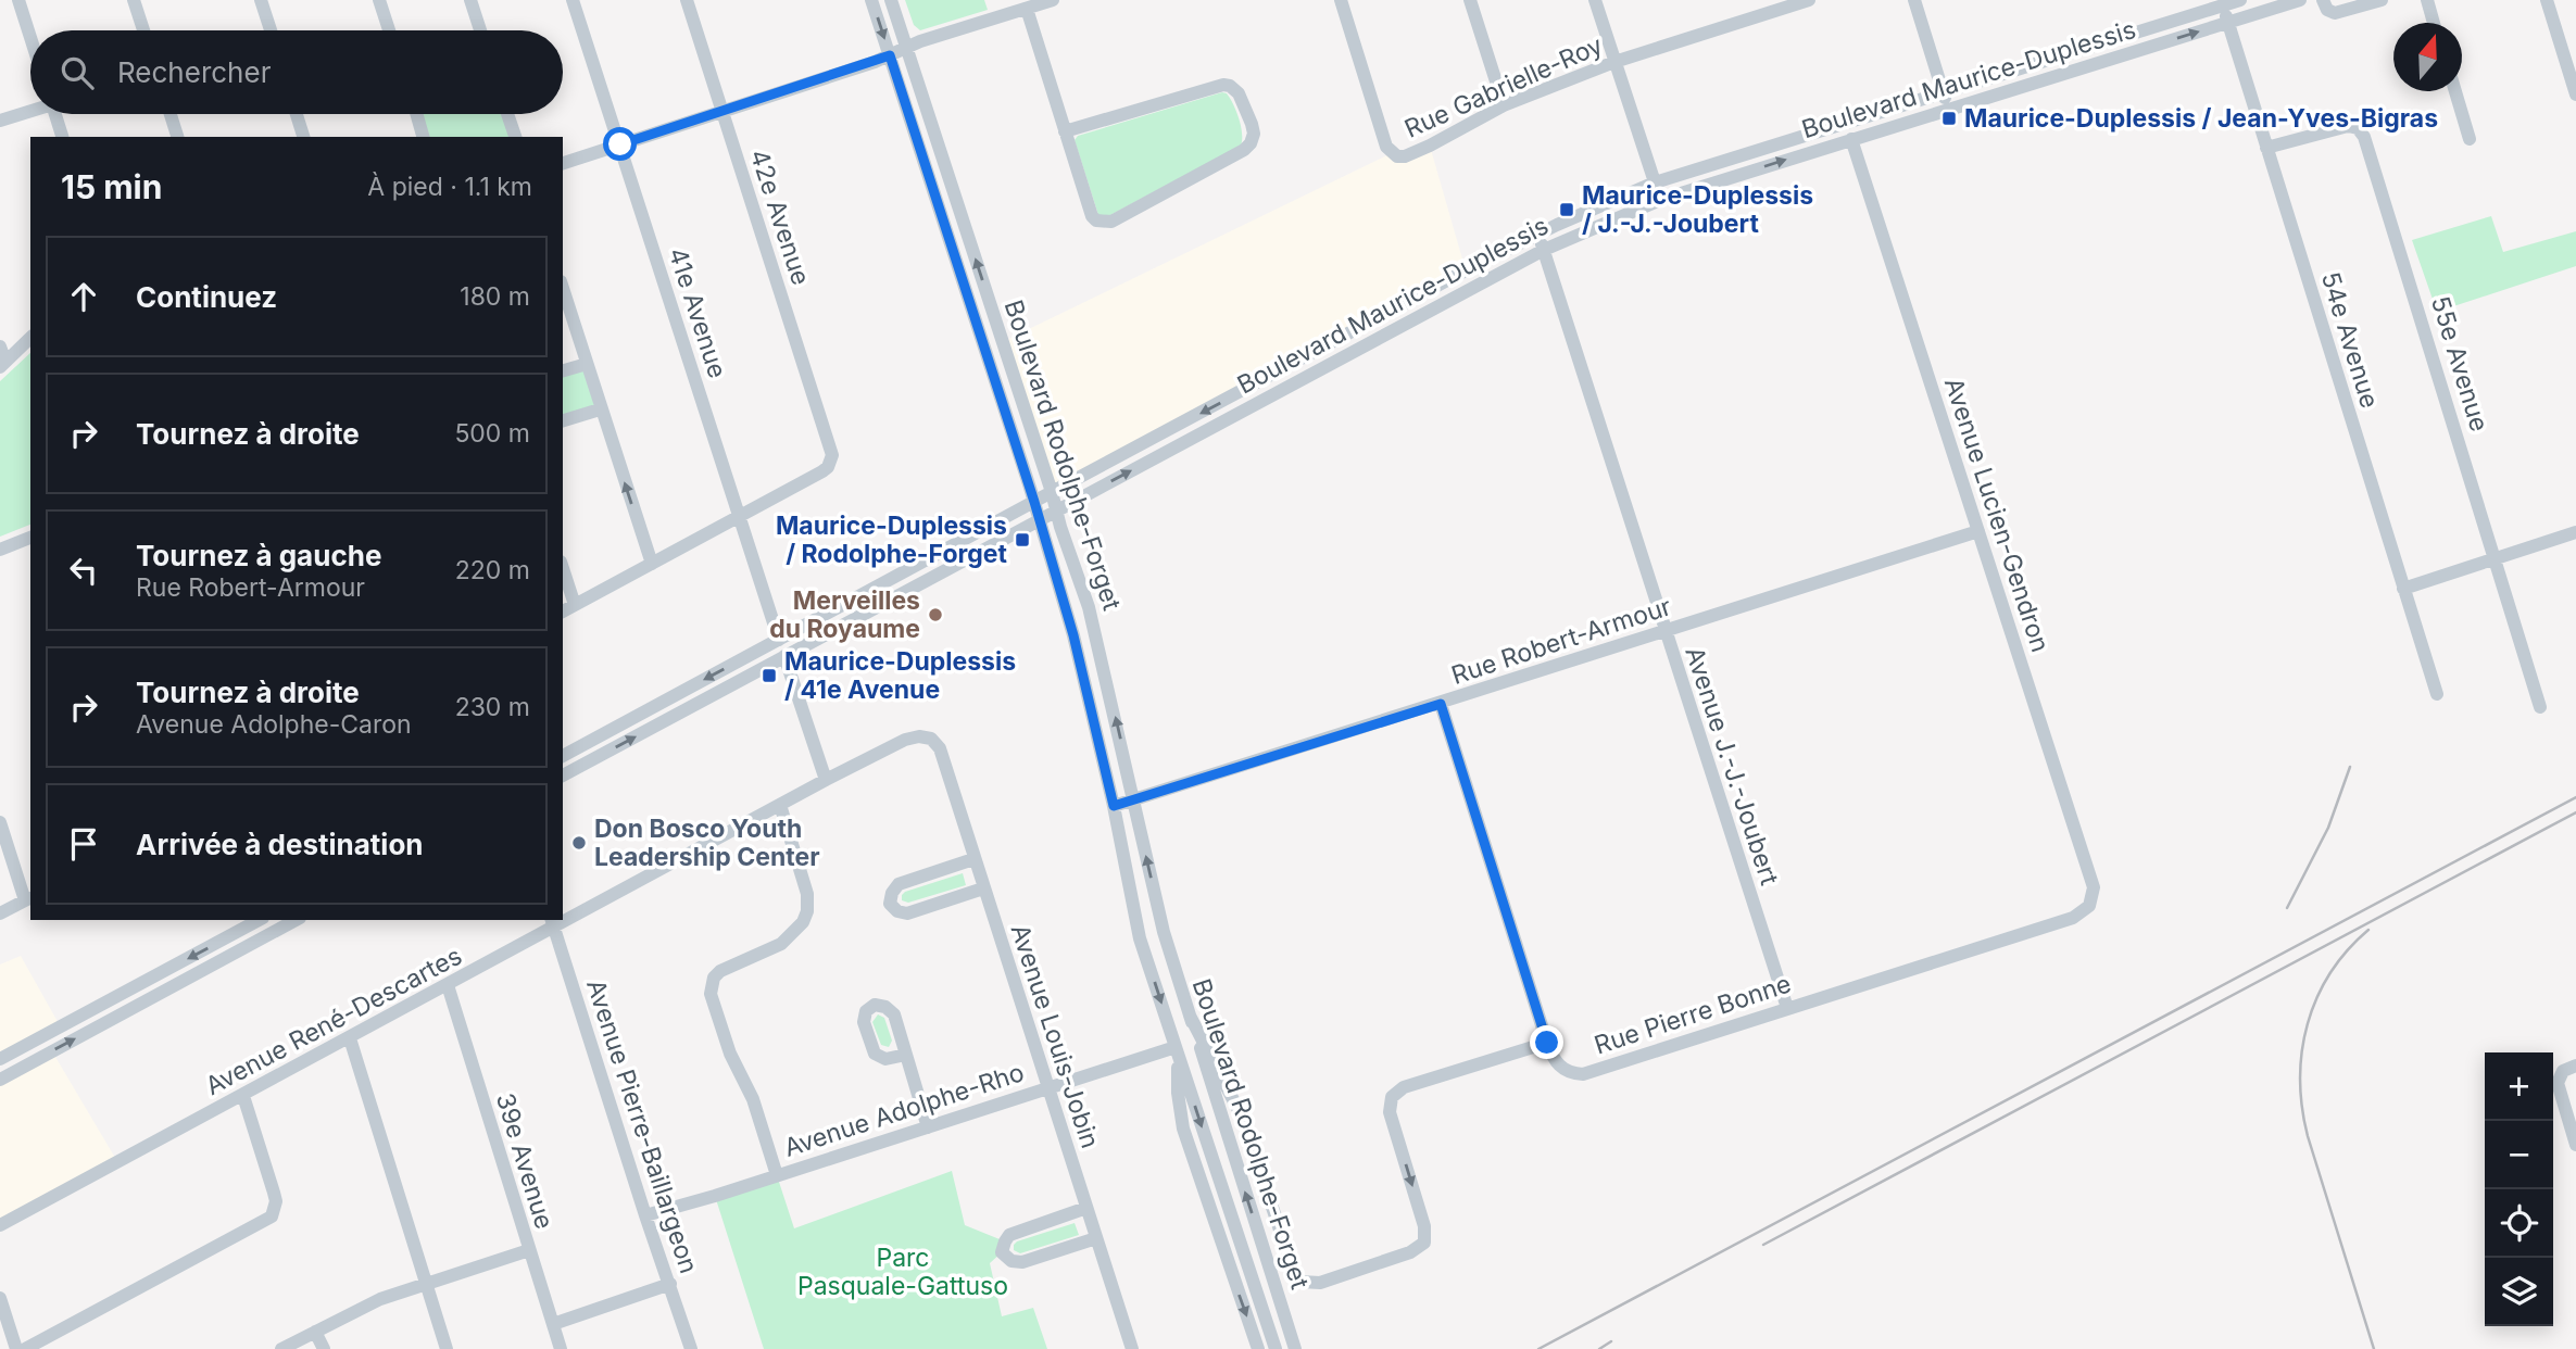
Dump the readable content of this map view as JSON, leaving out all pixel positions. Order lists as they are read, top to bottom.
{
  "streets": {
    "street": [
      "Boulevard Maurice-Duplessis",
      "Rue Gabrielle-Roy",
      "42e Avenue",
      "41e Avenue",
      "54e Avenue",
      "55e Avenue",
      "Boulevard Rodolphe-Forget",
      "Avenue Lucien-Gendron",
      "Rue Robert-Armour",
      "Avenue J.-J.-Joubert",
      "Rue Pierre Bonne",
      "Avenue René-Descartes",
      "Avenue Louis-Jobin",
      "Avenue Adolphe-Rho",
      "Avenue Pierre-Baillargeon",
      "39e Avenue"
    ]
  },
  "crossings": [
    ["Boulevard Maurice-Duplessis", "41e Avenue"],
    ["Boulevard Maurice-Duplessis", "54e Avenue"],
    ["Boulevard Maurice-Duplessis", "Boulevard Rodolphe-Forget"],
    ["Boulevard Maurice-Duplessis", "Avenue Lucien-Gendron"],
    ["Boulevard Maurice-Duplessis", "Avenue J.-J.-Joubert"],
    ["42e Avenue", "41e Avenue"],
    ["54e Avenue", "55e Avenue"],
    ["Boulevard Rodolphe-Forget", "Rue Robert-Armour"],
    ["Boulevard Rodolphe-Forget", "Avenue Adolphe-Rho"],
    ["Avenue Lucien-Gendron", "Rue Robert-Armour"],
    ["Avenue Lucien-Gendron", "Rue Pierre Bonne"],
    ["Rue Robert-Armour", "Avenue J.-J.-Joubert"],
    ["Rue Robert-Armour", "Rue Pierre Bonne"],
    ["Avenue J.-J.-Joubert", "Rue Pierre Bonne"],
    ["Avenue René-Descartes", "Avenue Louis-Jobin"],
    ["Avenue René-Descartes", "Avenue Pierre-Baillargeon"],
    ["Avenue René-Descartes", "39e Avenue"],
    ["Avenue Louis-Jobin", "Avenue Adolphe-Rho"],
    ["Avenue Adolphe-Rho", "Avenue Pierre-Baillargeon"]
  ],
  "parks": ["Parc Pasquale-Gattuso"],
  "places": {
    "transit": [
      "Maurice-Duplessis / Jean-Yves-Bigras",
      "Maurice-Duplessis / J.-J.-Joubert",
      "Maurice-Duplessis / Rodolphe-Forget",
      "Maurice-Duplessis / 41e Avenue"
    ],
    "other": ["Merveilles du Royaume", "Don Bosco Youth Leadership Center"]
  },
  "north": "top",
  "page": {
    "search": "Rechercher",
    "heading": ["15 min", "À pied · 1.1 km"],
    "list": [
      ["Continuez", "180 m"],
      ["Tournez à droite", "500 m"],
      ["Tournez à gauche", "Rue Robert-Armour", "220 m"],
      ["Tournez à droite", "Avenue Adolphe-Caron", "230 m"],
      "Arrivée à destination"
    ],
    "map_buttons": ["+", "−"]
  }
}
